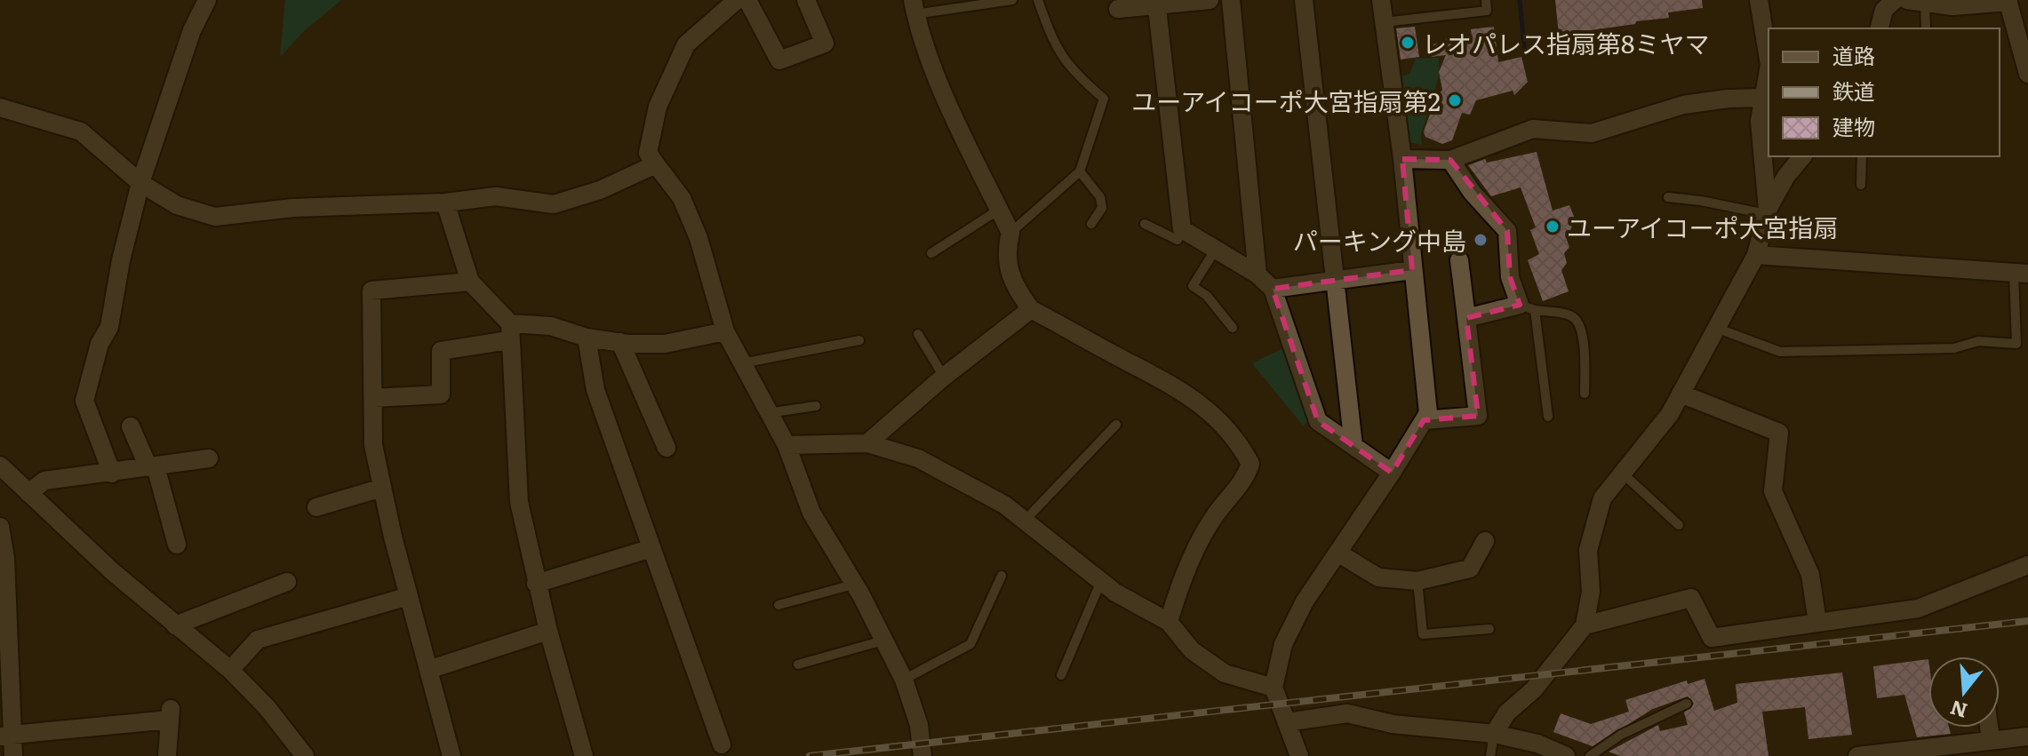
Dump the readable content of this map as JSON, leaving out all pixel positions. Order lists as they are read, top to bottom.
{
  "places": [
    "レオパレス指扇第8ミヤマ",
    "ユーアイコーポ大宮指扇第2",
    "ユーアイコーポ大宮指扇",
    "パーキング中島"
  ],
  "legend": ["道路", "鉄道", "建物"],
  "north": "bottom"
}
